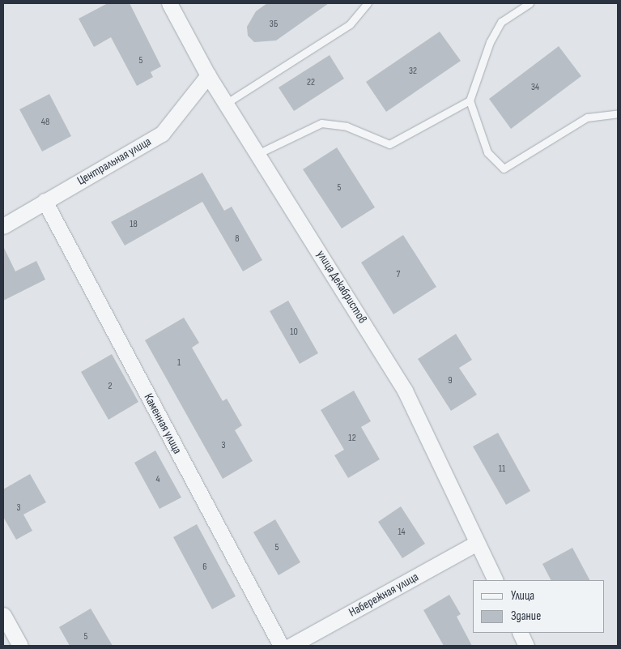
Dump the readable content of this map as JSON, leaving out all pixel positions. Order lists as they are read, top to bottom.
{
  "streets": {
    "street": [
      "Центральная улица",
      "улица Декабристов",
      "Каменная улица",
      "Набережная улица"
    ]
  },
  "crossings": [
    ["Центральная улица", "улица Декабристов"],
    ["Центральная улица", "Каменная улица"],
    ["улица Декабристов", "Набережная улица"]
  ],
  "house_numbers": [
    "3Б",
    "5",
    "32",
    "22",
    "34",
    "48",
    "5",
    "18",
    "8",
    "7",
    "10",
    "1",
    "9",
    "2",
    "12",
    "3",
    "11",
    "4",
    "3",
    "14",
    "5",
    "6",
    "5"
  ],
  "legend": ["Улица", "Здание"]
}
